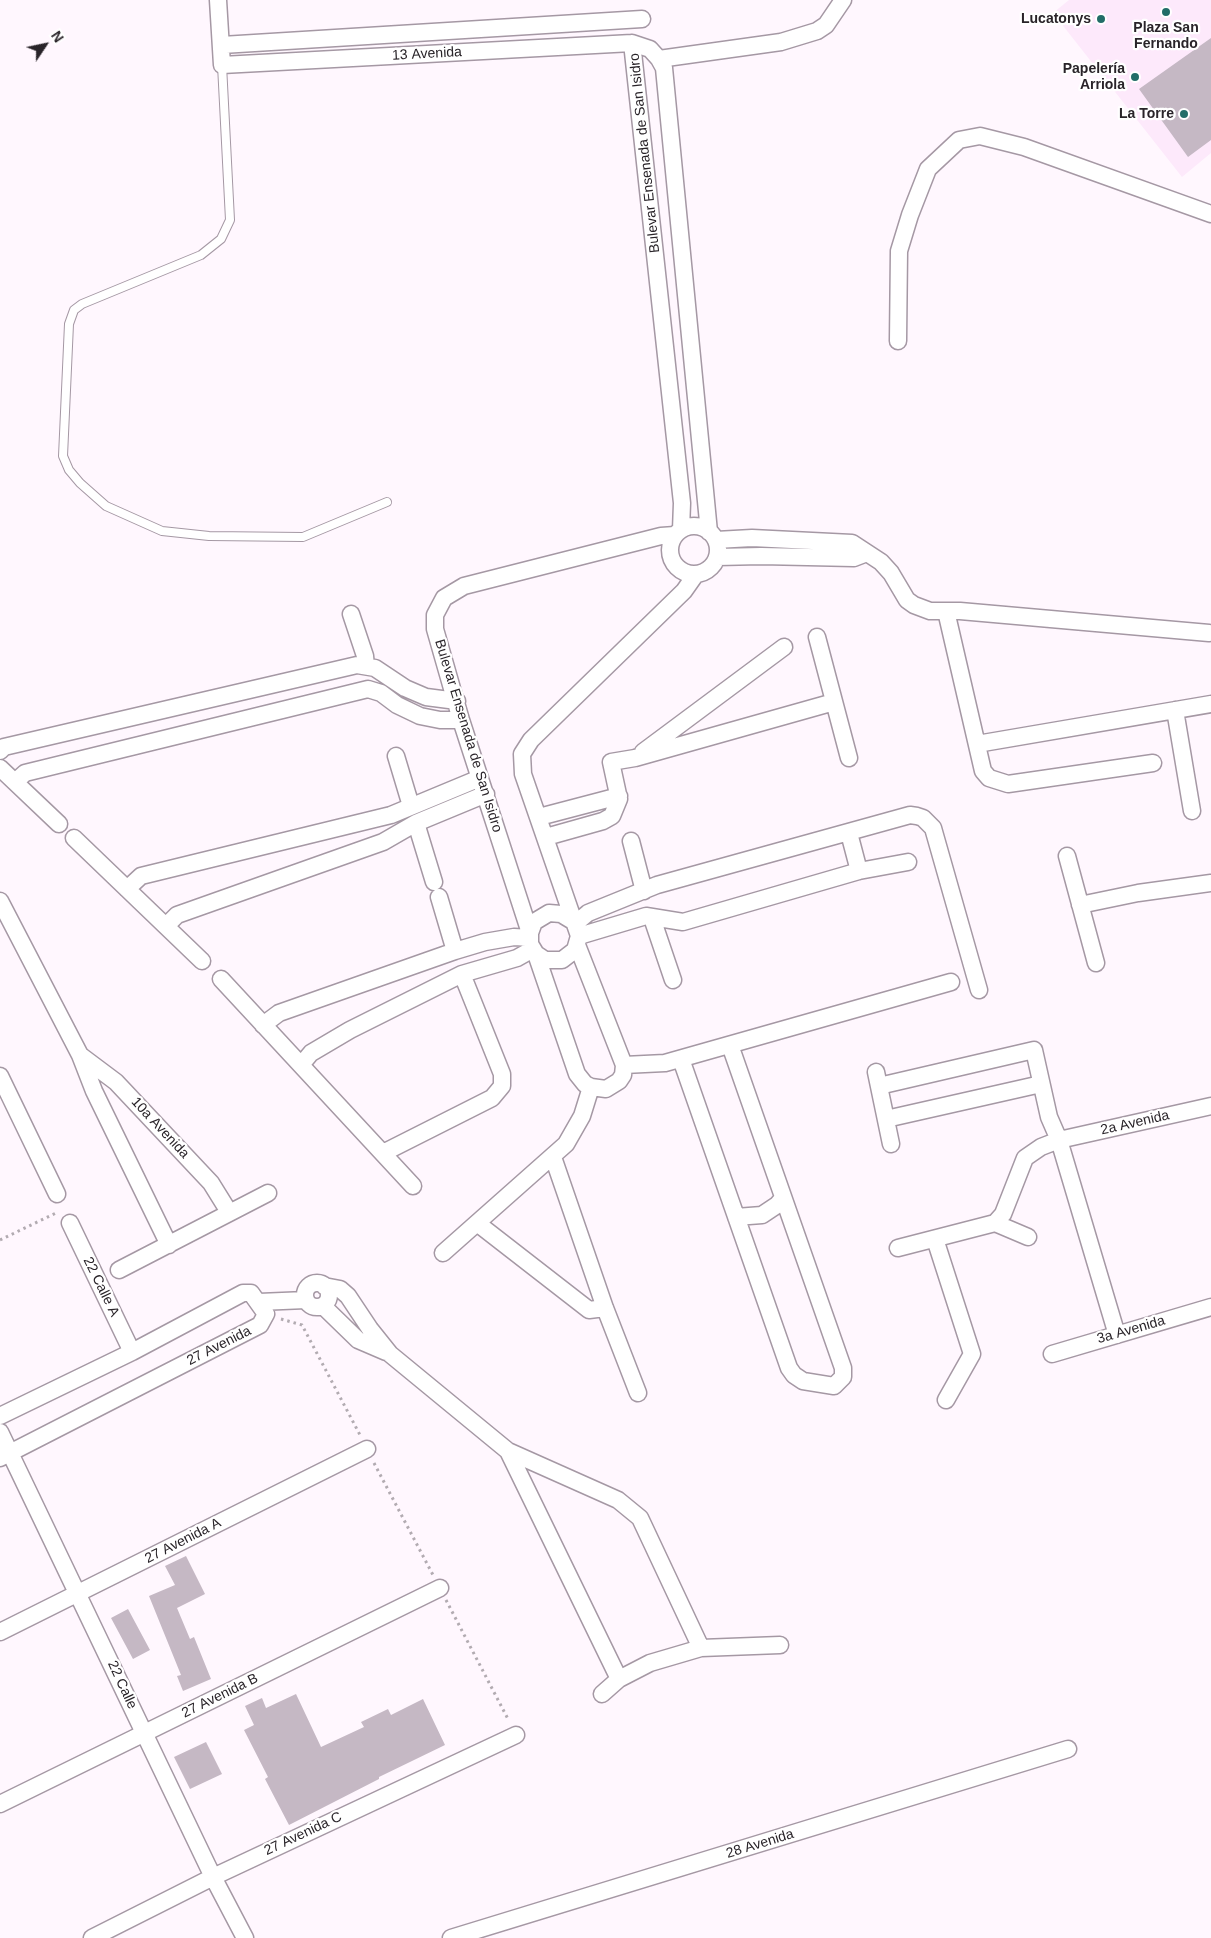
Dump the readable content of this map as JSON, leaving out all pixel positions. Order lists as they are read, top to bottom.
{
  "streets": {
    "street": [
      "13 Avenida",
      "Bulevar Ensenada de San Isidro",
      "2a Avenida",
      "10a Avenida",
      "22 Calle A",
      "3a Avenida",
      "27 Avenida",
      "27 Avenida A",
      "22 Calle",
      "27 Avenida B",
      "27 Avenida C",
      "28 Avenida"
    ]
  },
  "crossings": [
    ["13 Avenida", "Bulevar Ensenada de San Isidro"],
    ["27 Avenida", "22 Calle"],
    ["27 Avenida A", "22 Calle"],
    ["22 Calle", "27 Avenida B"],
    ["22 Calle", "27 Avenida C"]
  ],
  "places": [
    "Plaza San Fernando",
    "Lucatonys",
    "Papelería Arriola",
    "La Torre"
  ],
  "north": "top right"
}
